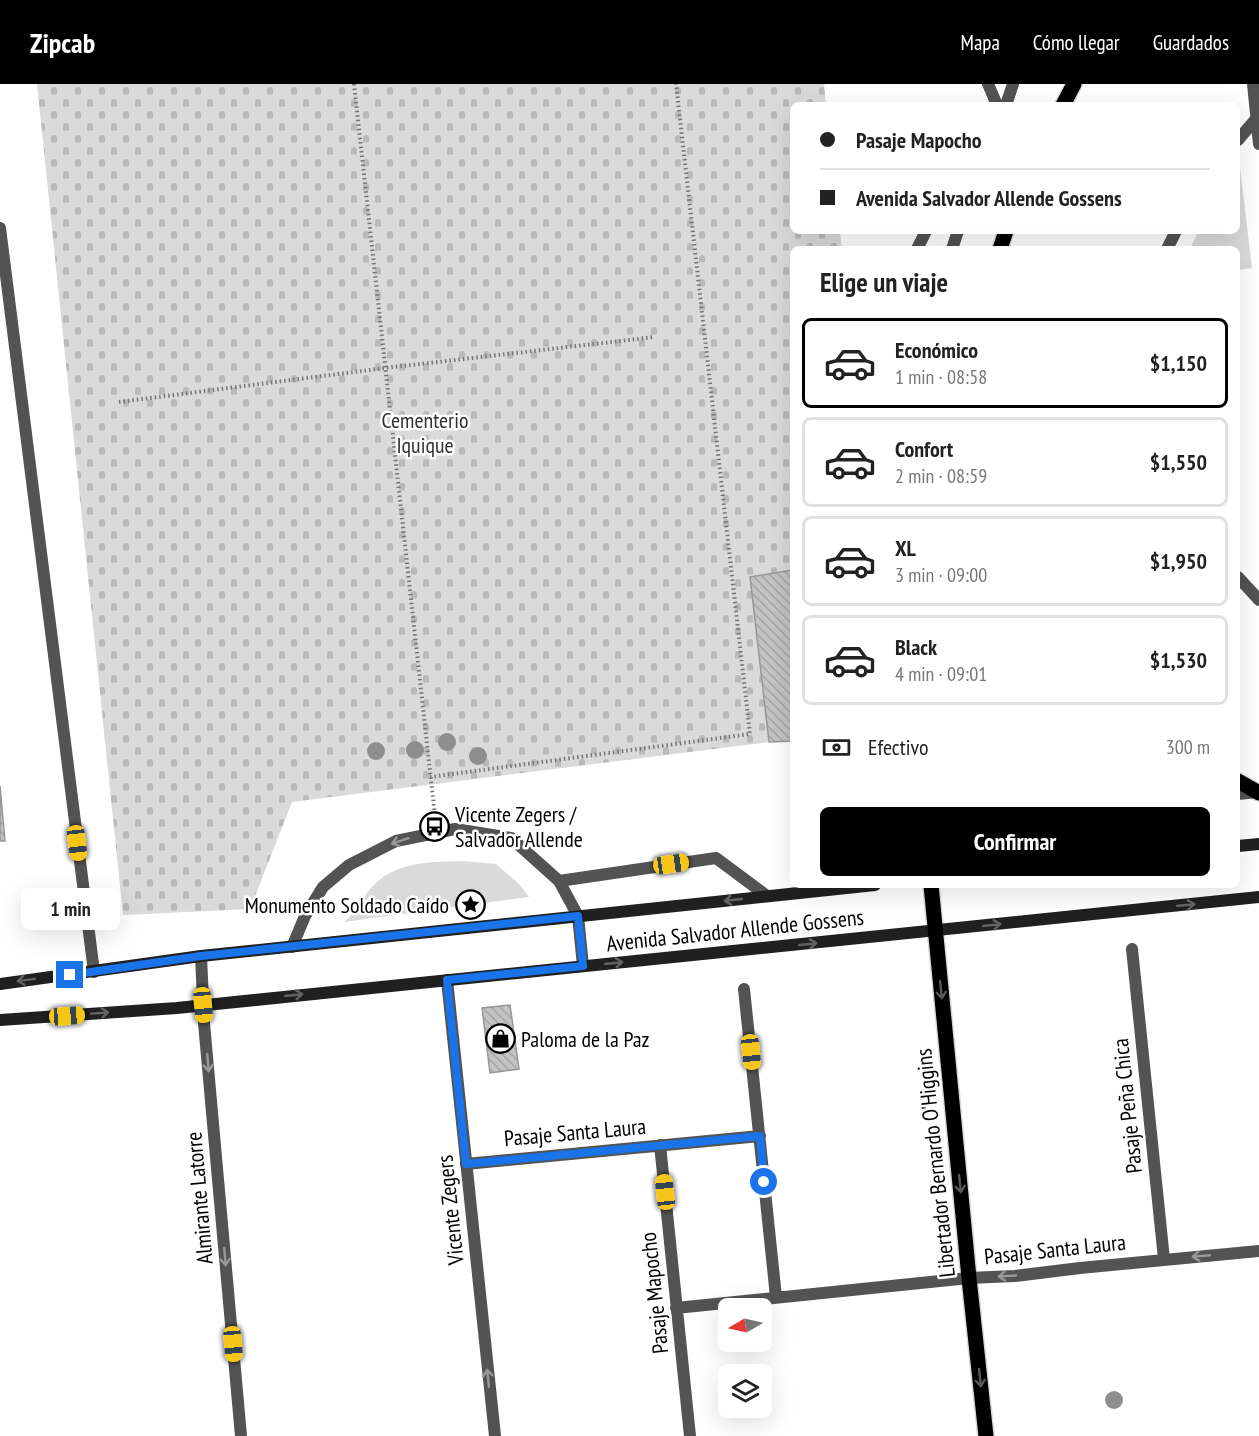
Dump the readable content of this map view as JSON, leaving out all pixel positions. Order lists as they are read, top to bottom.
{
  "streets": {
    "main road": ["Avenida Salvador Allende Gossens", "Libertador Bernardo O'Higgins"],
    "street": [
      "Pasaje Peña Chica",
      "Pasaje Santa Laura",
      "Almirante Latorre",
      "Vicente Zegers",
      "Pasaje Mapocho"
    ]
  },
  "crossings": [
    ["Avenida Salvador Allende Gossens", "Libertador Bernardo O'Higgins"],
    ["Avenida Salvador Allende Gossens", "Almirante Latorre"],
    ["Avenida Salvador Allende Gossens", "Vicente Zegers"],
    ["Pasaje Peña Chica", "Pasaje Santa Laura"],
    ["Pasaje Santa Laura", "Libertador Bernardo O'Higgins"],
    ["Pasaje Santa Laura", "Vicente Zegers"],
    ["Pasaje Santa Laura", "Pasaje Mapocho"]
  ],
  "one_way": ["Libertador Bernardo O'Higgins", "Almirante Latorre", "Vicente Zegers"],
  "parks": ["Cementerio Iquique"],
  "places": {
    "bus stop": ["Vicente Zegers / Salvador Allende"],
    "place": ["Monumento Soldado Caído"],
    "shop": ["Paloma de la Paz"]
  },
  "north": "left",
  "page": {
    "header": "Zipcab",
    "nav": ["Mapa", "Cómo llegar", "Guardados"],
    "banner": ["Pasaje Mapocho", "Avenida Salvador Allende Gossens"],
    "heading": "Elige un viaje",
    "list": [
      {
        "name": "Económico",
        "note": "1 min · 08:58",
        "value": "$1,150"
      },
      {
        "name": "Confort",
        "note": "2 min · 08:59",
        "value": "$1,550"
      },
      {
        "name": "XL",
        "note": "3 min · 09:00",
        "value": "$1,950"
      },
      {
        "name": "Black",
        "note": "4 min · 09:01",
        "value": "$1,530"
      }
    ],
    "pay": ["Efectivo", "300 m"],
    "buttons": "Confirmar",
    "bubble": "1 min"
  }
}
